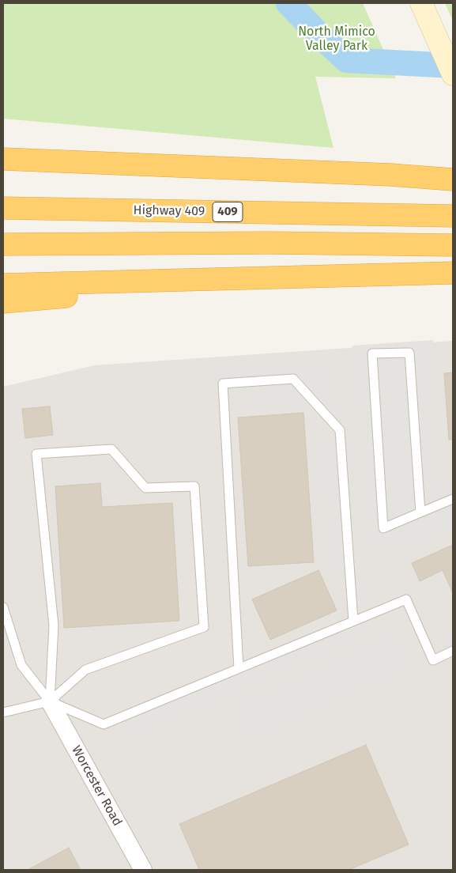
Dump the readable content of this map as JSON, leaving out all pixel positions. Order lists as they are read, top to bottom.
{
  "streets": {
    "highway": ["Highway 409", "409"],
    "street": ["Worcester Road"]
  },
  "parks": ["North Mimico Valley Park"]
}
